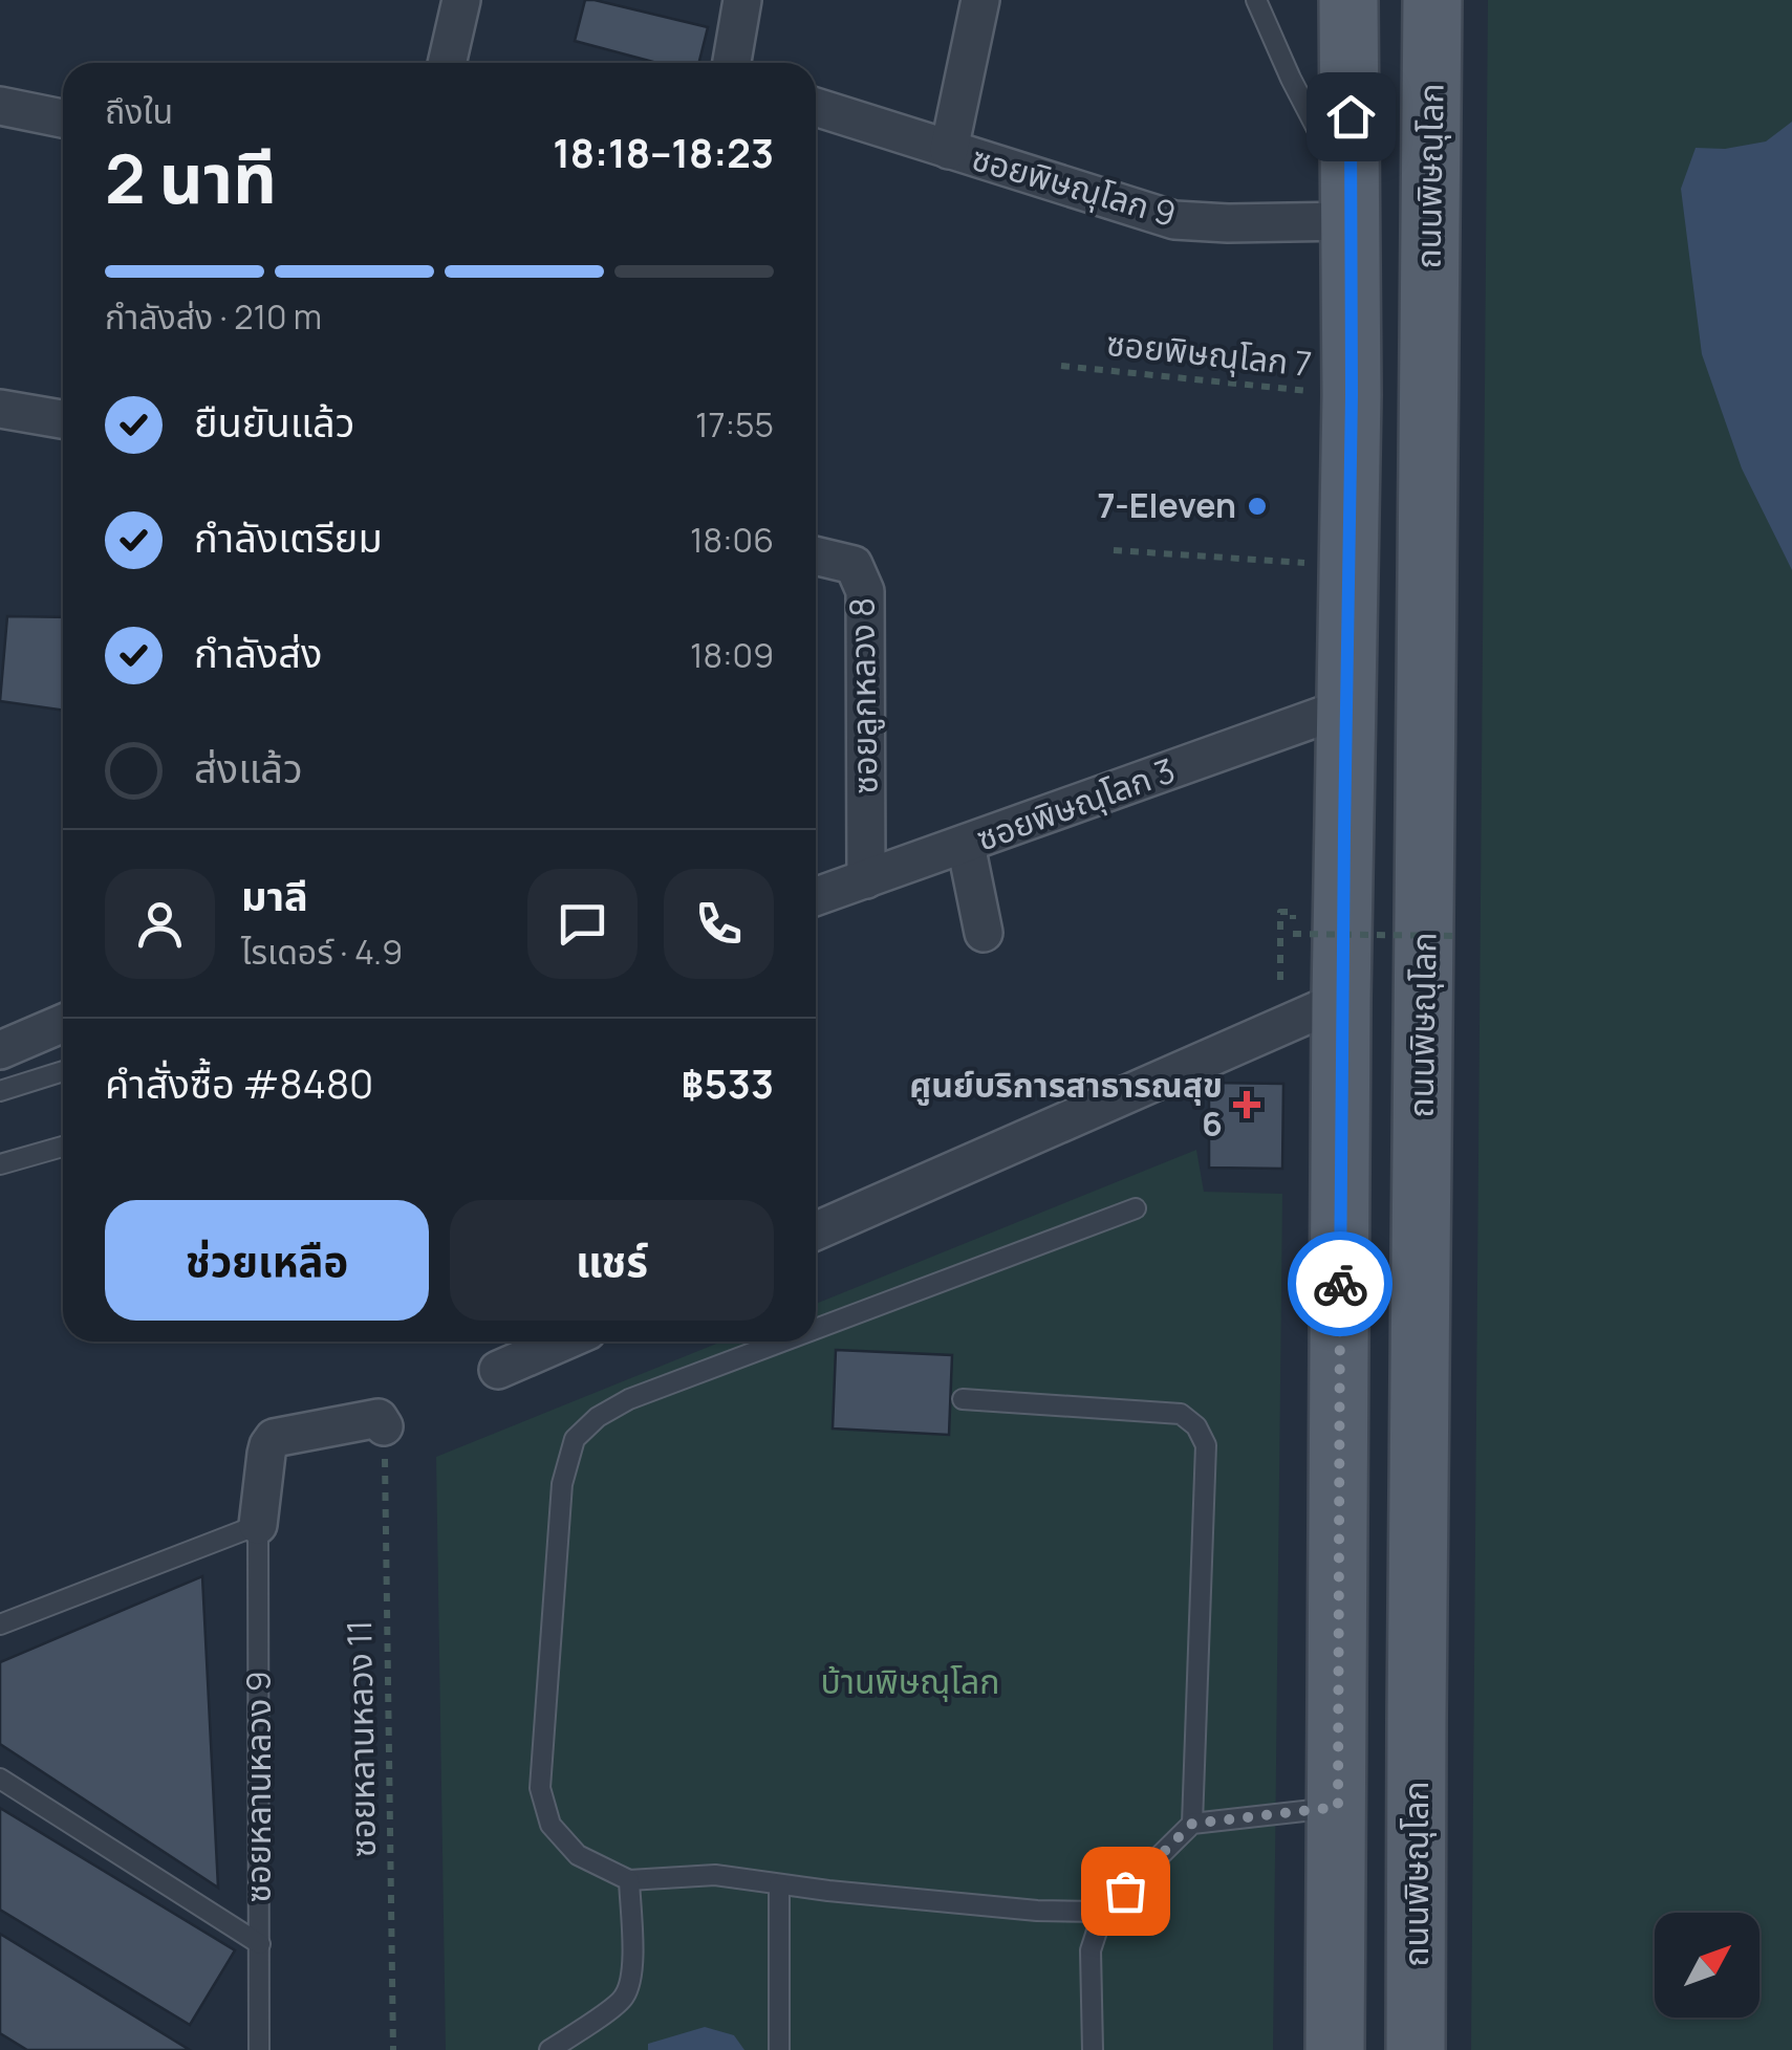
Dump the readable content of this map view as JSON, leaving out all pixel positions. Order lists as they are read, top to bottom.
{
  "streets": {
    "main road": ["ถนนพิษณุโลก"],
    "street": ["ซอยพิษณุโลก 9", "ซอยลูกหลวง 8", "ซอยพิษณุโลก 3"],
    "lane": ["ซอยหลานหลวง 9"],
    "path": ["ซอยพิษณุโลก 7", "ซอยหลานหลวง 11"]
  },
  "crossings": [
    ["ซอยลูกหลวง 8", "ซอยพิษณุโลก 3"]
  ],
  "parks": ["บ้านพิษณุโลก"],
  "places": {
    "other": ["7-Eleven"],
    "health": ["ศูนย์บริการสาธารณสุข 6"]
  },
  "north": "top right",
  "page": {
    "heading": ["2 นาที", "ถึงใน", "18:18–18:23"],
    "panel": [
      "มาลี",
      "ไรเดอร์ · 4.9",
      "คำสั่งซื้อ #8480",
      "฿533"
    ],
    "bar": "กำลังส่ง · 210 m",
    "list": [
      ["ยืนยันแล้ว", "17:55"],
      ["กำลังเตรียม", "18:06"],
      ["กำลังส่ง", "18:09"],
      "ส่งแล้ว"
    ],
    "buttons": ["ช่วยเหลือ", "แชร์"]
  }
}
